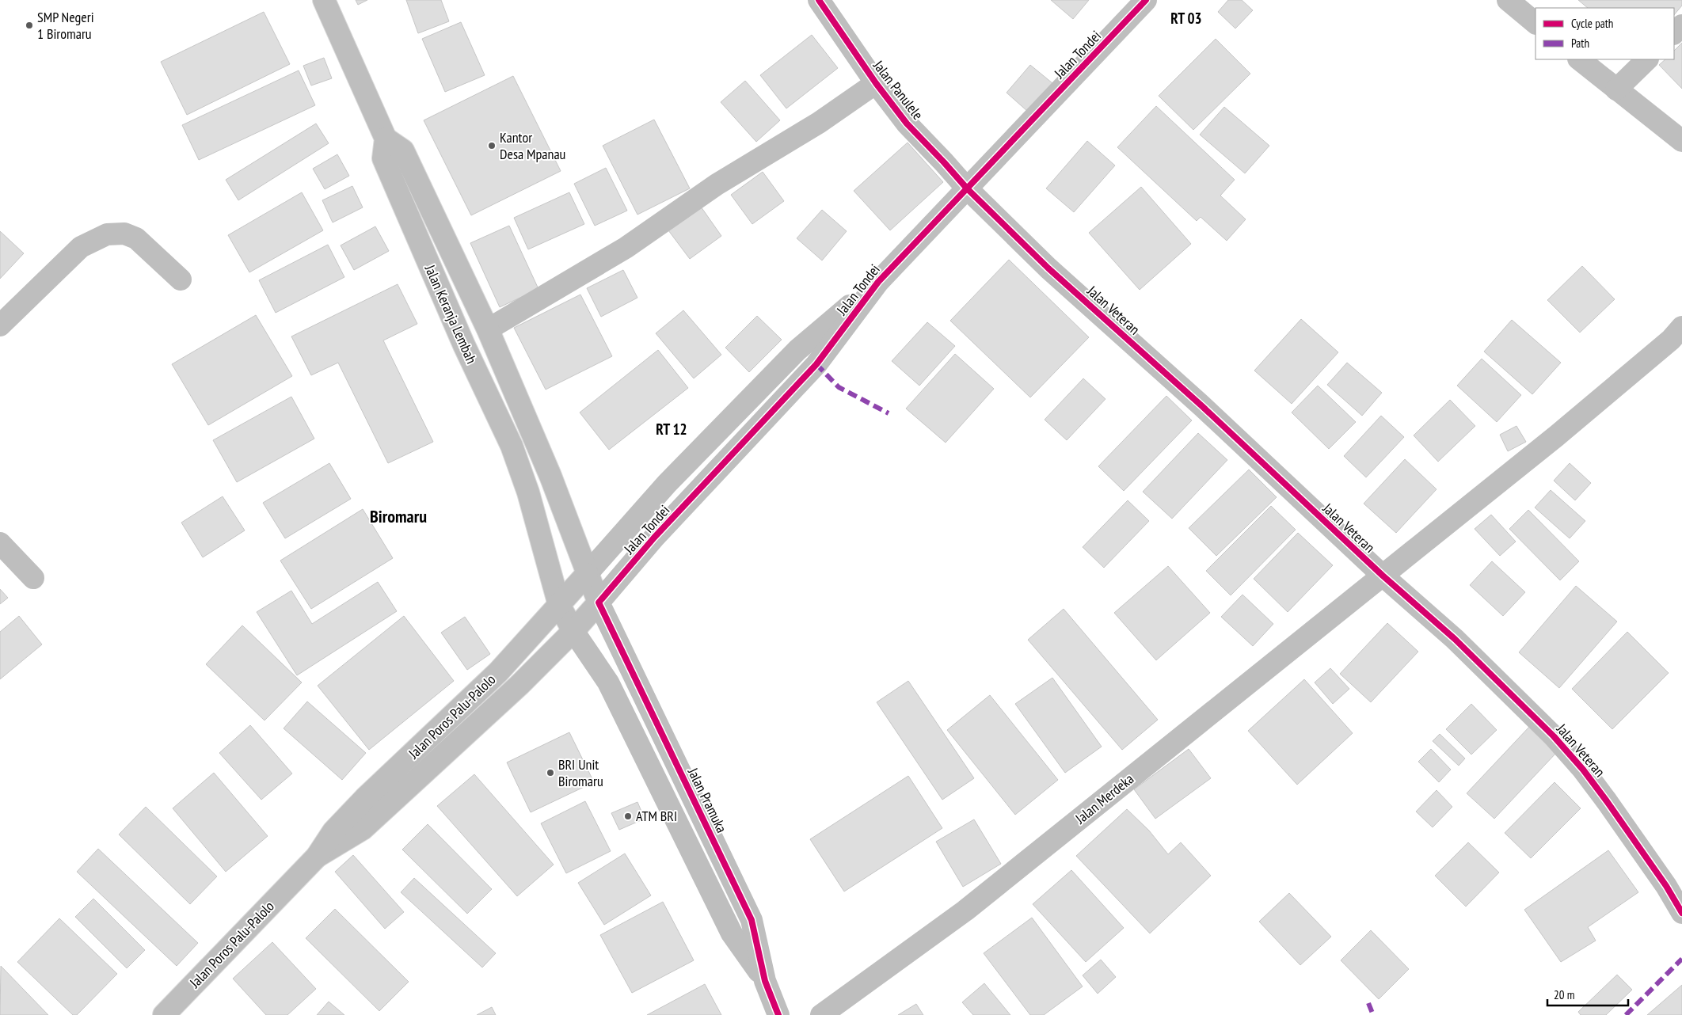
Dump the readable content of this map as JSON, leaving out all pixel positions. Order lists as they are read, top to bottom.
{
  "streets": {
    "street": [
      "Jalan Tondei",
      "Jalan Panulele",
      "Jalan Veteran",
      "Jalan Keranja Lembah",
      "Jalan Poros Palu-Palolo",
      "Jalan Merdeka",
      "Jalan Pramuka"
    ]
  },
  "crossings": [
    ["Jalan Tondei", "Jalan Panulele"],
    ["Jalan Tondei", "Jalan Veteran"],
    ["Jalan Tondei", "Jalan Poros Palu-Palolo"],
    ["Jalan Tondei", "Jalan Pramuka"],
    ["Jalan Panulele", "Jalan Veteran"],
    ["Jalan Veteran", "Jalan Merdeka"],
    ["Jalan Keranja Lembah", "Jalan Poros Palu-Palolo"],
    ["Jalan Keranja Lembah", "Jalan Pramuka"],
    ["Jalan Poros Palu-Palolo", "Jalan Pramuka"]
  ],
  "districts": ["RT 03", "RT 12", "Biromaru"],
  "places": [
    "SMP Negeri 1 Biromaru",
    "Kantor Desa Mpanau",
    "BRI Unit Biromaru",
    "ATM BRI"
  ],
  "legend": ["Cycle path", "Path"],
  "scale_bar": "20 m"
}
